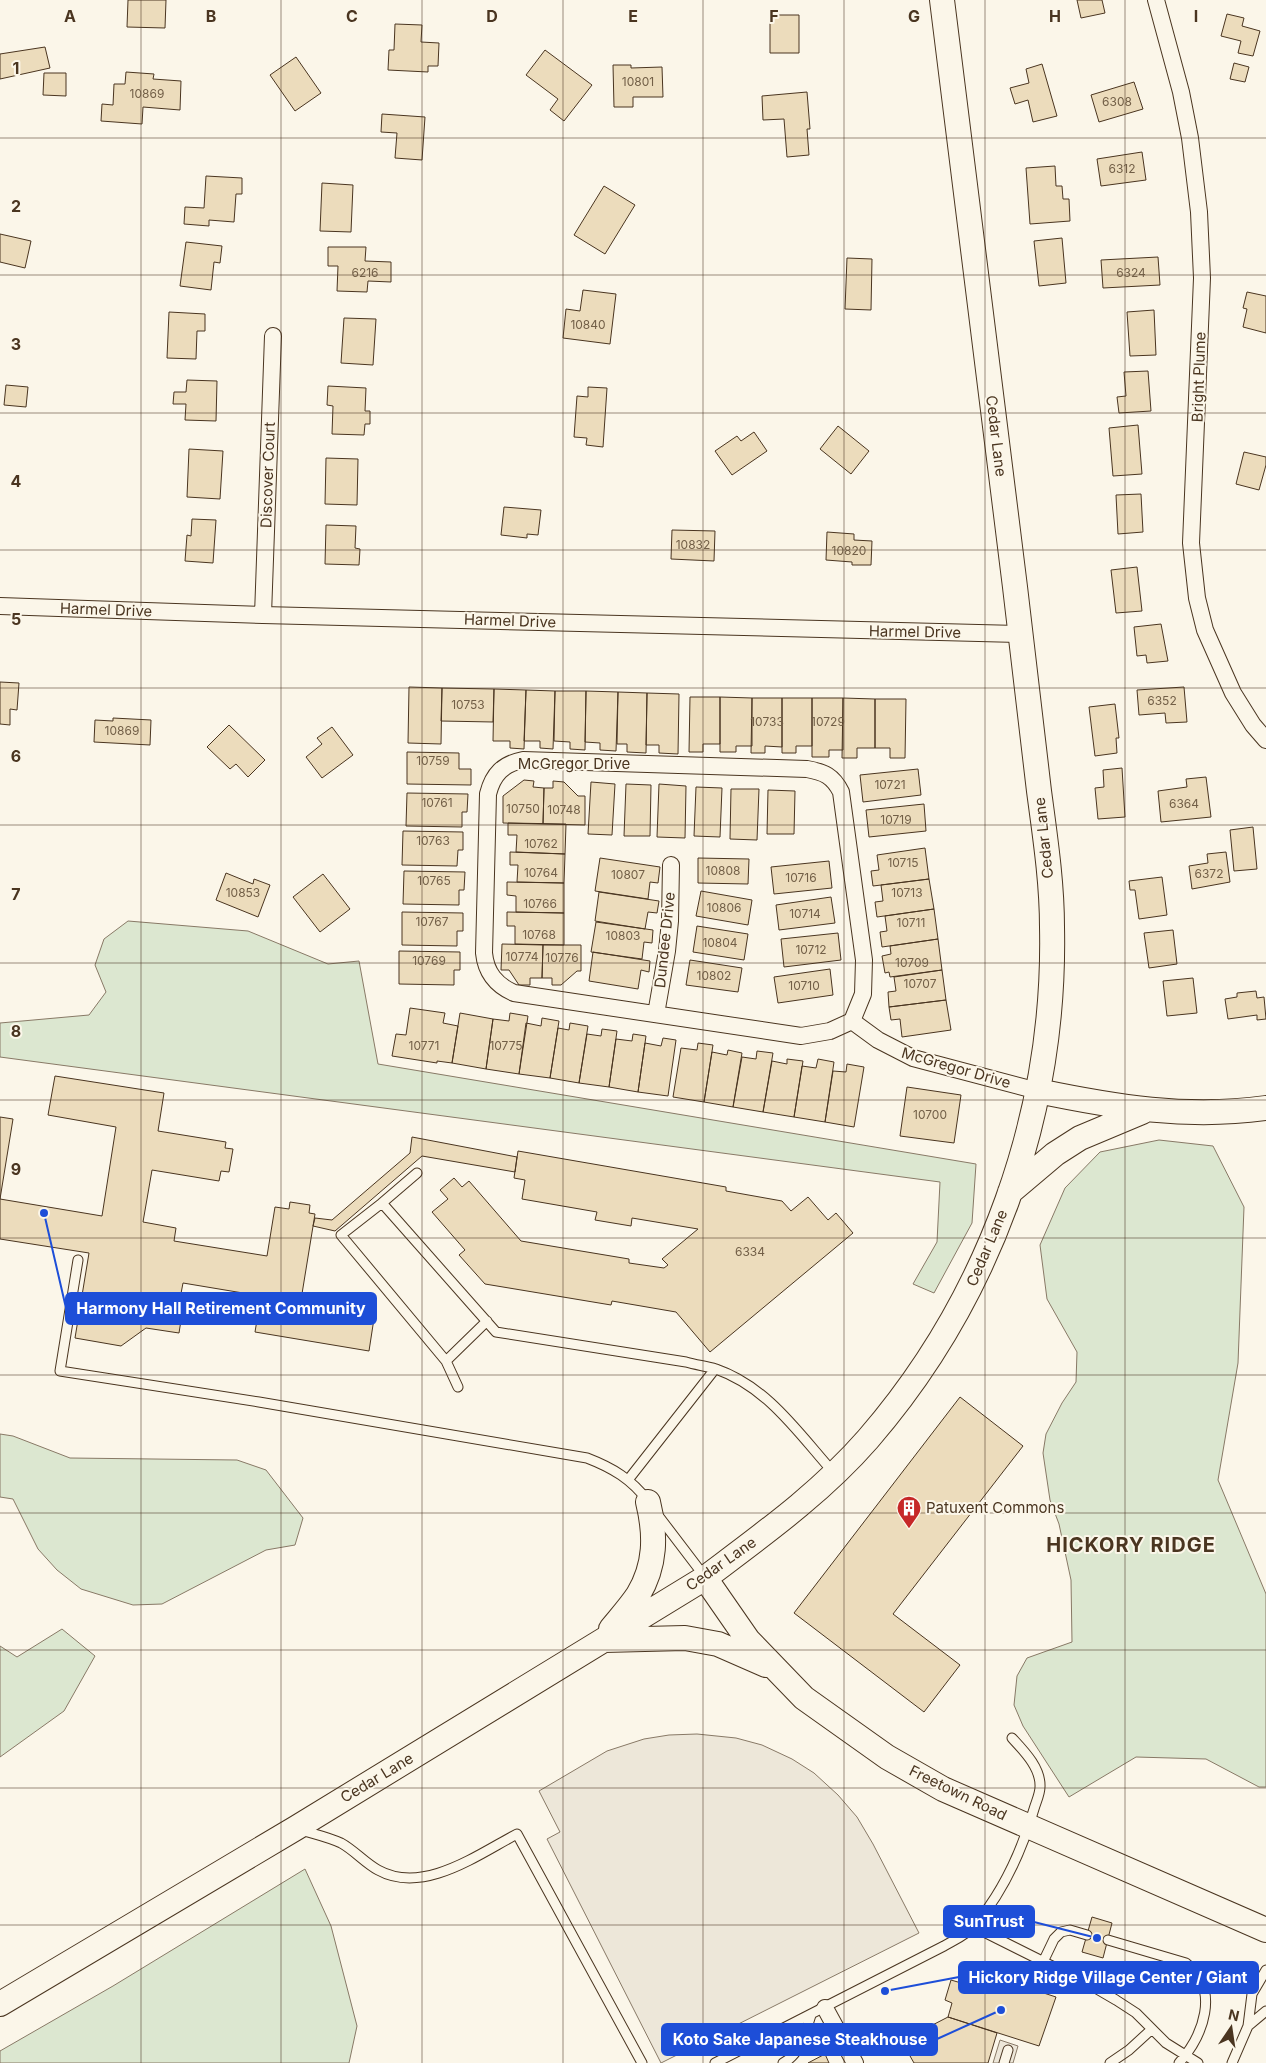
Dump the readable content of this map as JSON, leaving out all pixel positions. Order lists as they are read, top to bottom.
{
  "streets": {
    "main road": ["Cedar Lane", "Freetown Road"],
    "street": [
      "Bright Plume",
      "Discover Court",
      "Harmel Drive",
      "McGregor Drive",
      "Dundee Drive"
    ]
  },
  "crossings": [
    ["Cedar Lane", "Harmel Drive"],
    ["Cedar Lane", "McGregor Drive"],
    ["Cedar Lane", "Freetown Road"],
    ["Discover Court", "Harmel Drive"],
    ["McGregor Drive", "Dundee Drive"]
  ],
  "districts": ["HICKORY RIDGE"],
  "places": {
    "other": [
      "Harmony Hall Retirement Community",
      "SunTrust",
      "Hickory Ridge Village Center / Giant",
      "Koto Sake Japanese Steakhouse"
    ],
    "building": ["Patuxent Commons"]
  },
  "house_numbers": [
    "10801",
    "10869",
    "6308",
    "6312",
    "6216",
    "6324",
    "10840",
    "10832",
    "10820",
    "6352",
    "10753",
    "10733",
    "10729",
    "10869",
    "10759",
    "10721",
    "10761",
    "6364",
    "10750",
    "10748",
    "10719",
    "10763",
    "10762",
    "10715",
    "10808",
    "10764",
    "6372",
    "10807",
    "10716",
    "10765",
    "10853",
    "10713",
    "10766",
    "10806",
    "10714",
    "10767",
    "10711",
    "10768",
    "10803",
    "10804",
    "10712",
    "10774",
    "10776",
    "10769",
    "10709",
    "10802",
    "10707",
    "10710",
    "10771",
    "10775",
    "10700",
    "6334"
  ],
  "north": "top",
  "grid": {
    "columns": [
      "A",
      "B",
      "C",
      "D",
      "E",
      "F",
      "G",
      "H",
      "I"
    ],
    "rows": [
      "1",
      "2",
      "3",
      "4",
      "5",
      "6",
      "7",
      "8",
      "9"
    ]
  }
}
